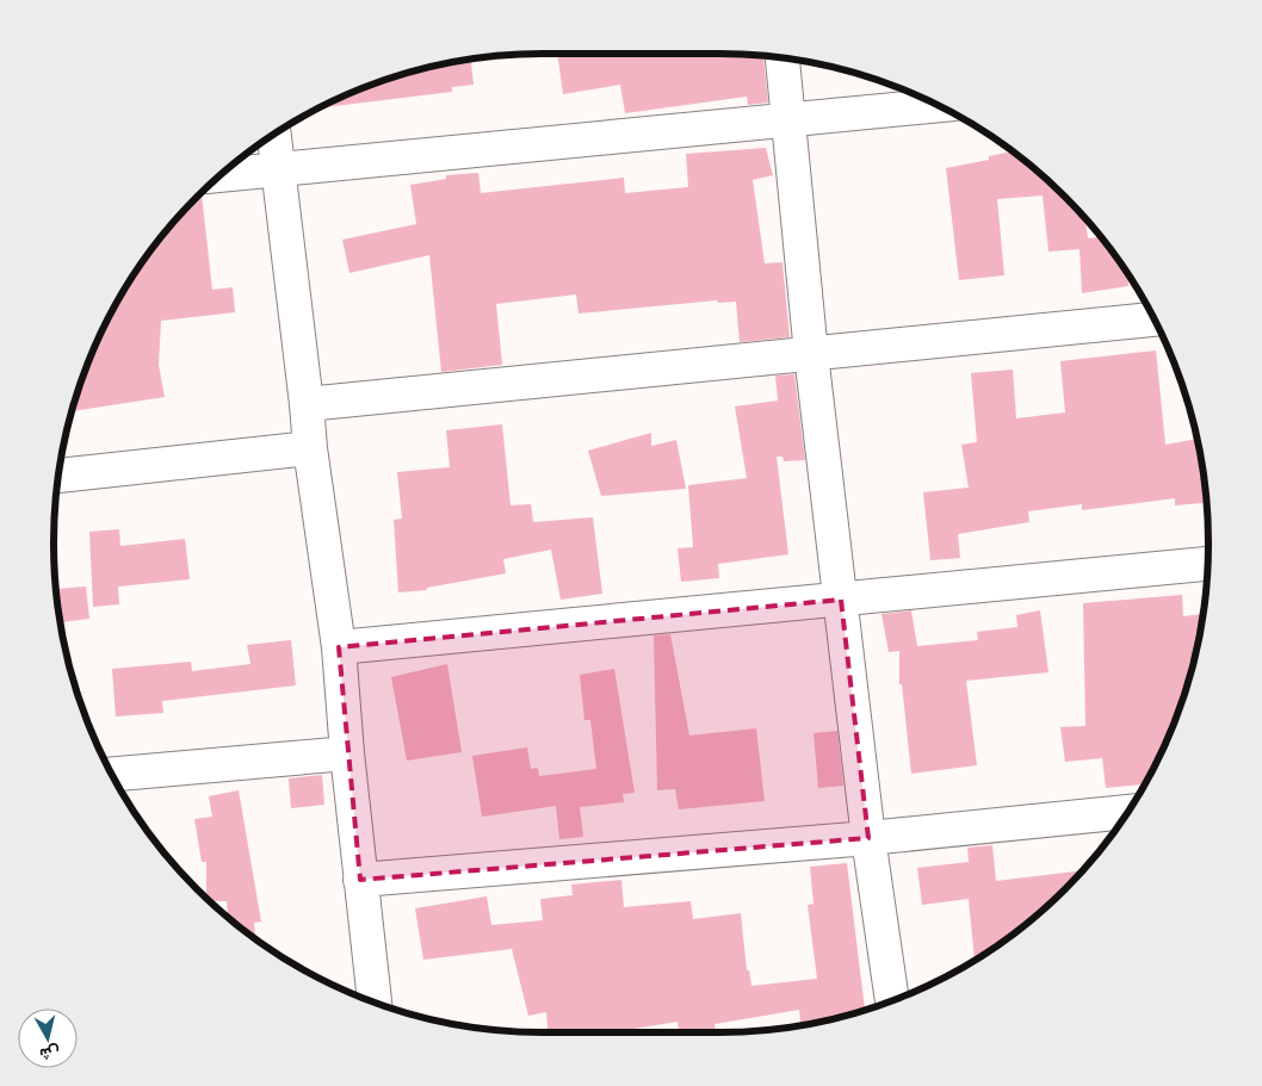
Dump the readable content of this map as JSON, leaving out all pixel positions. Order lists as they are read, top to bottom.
{
  "north": "bottom"
}
